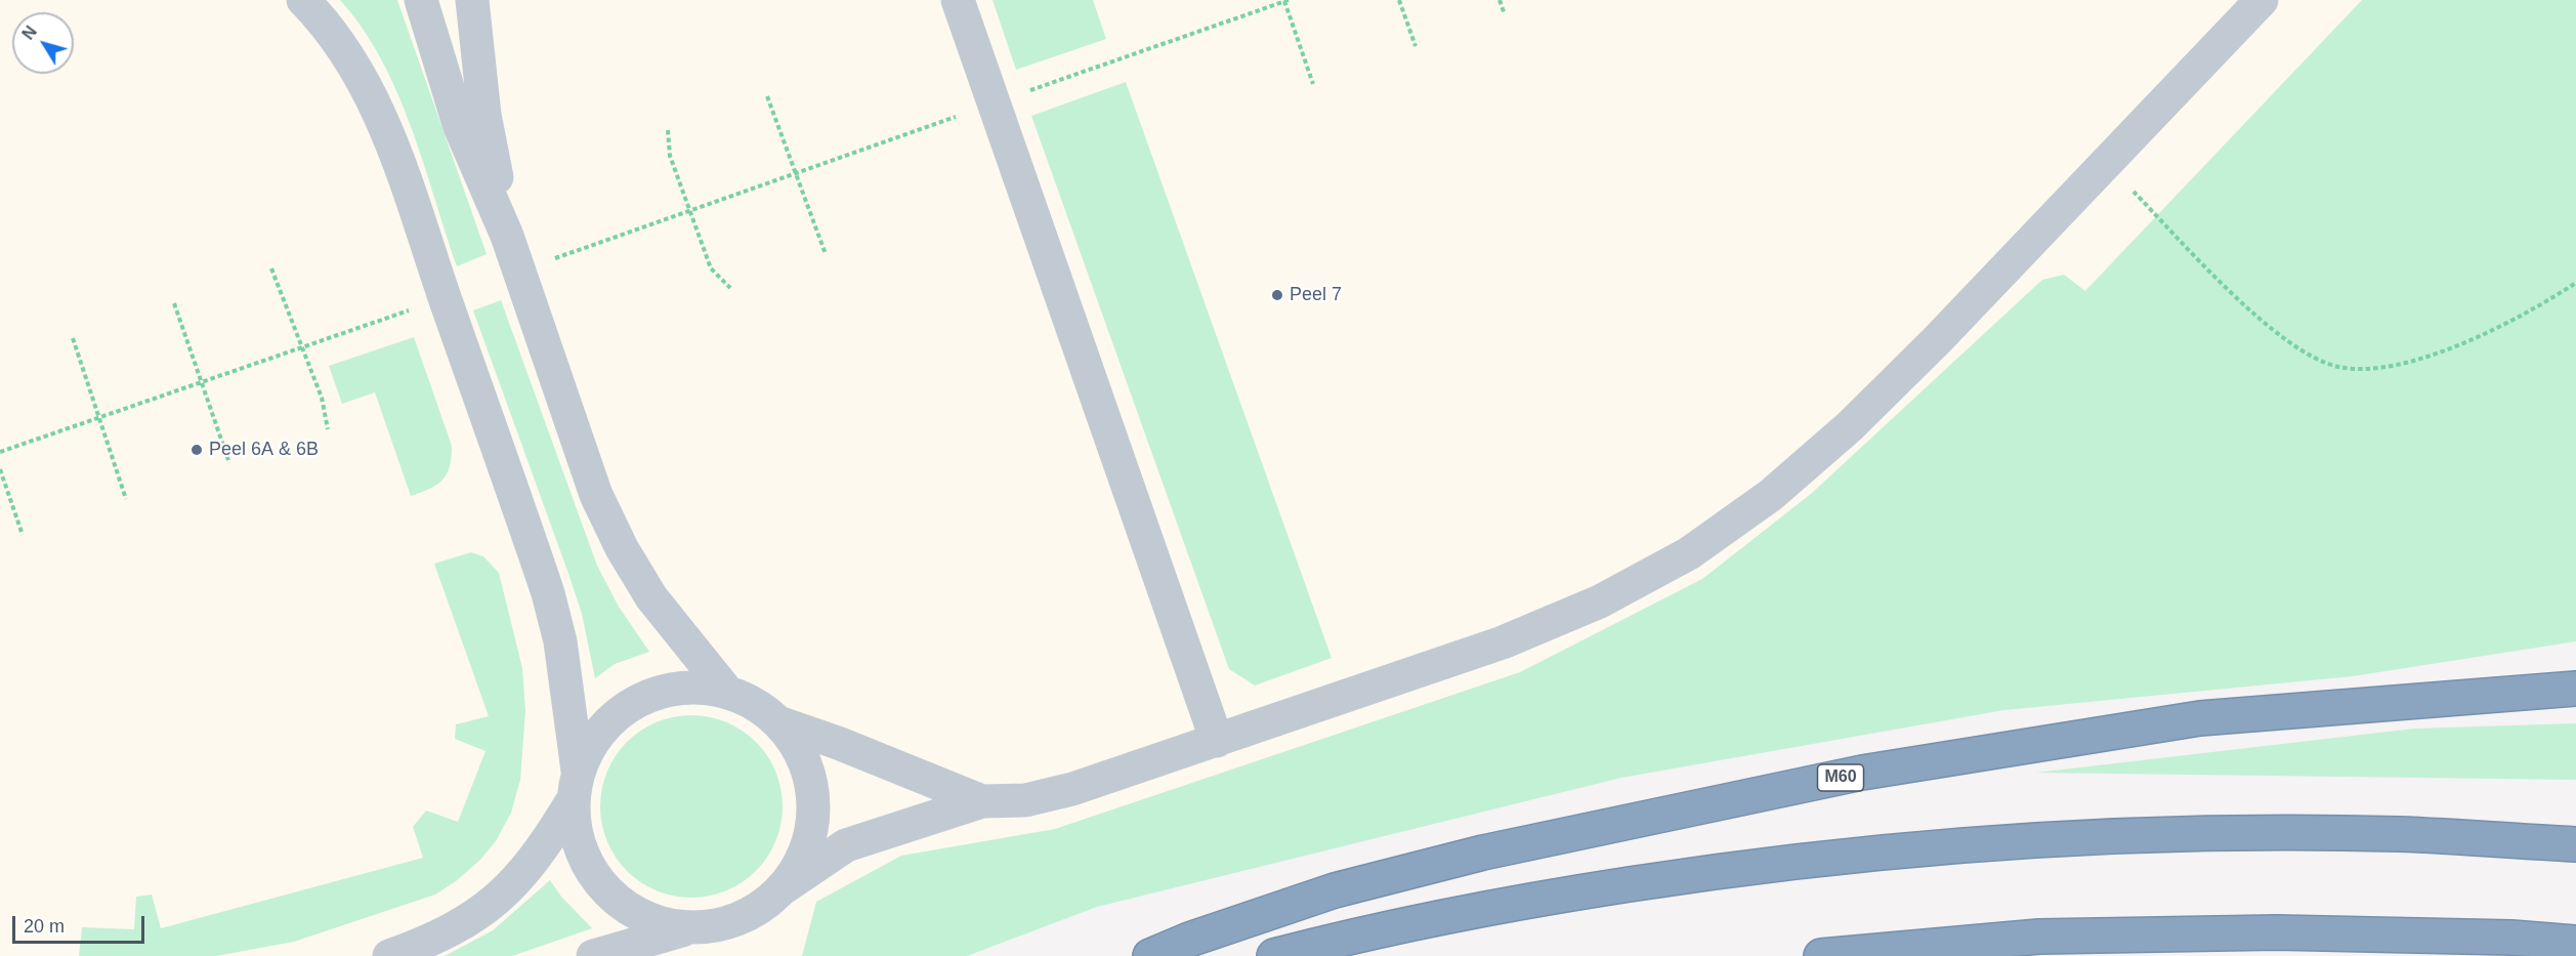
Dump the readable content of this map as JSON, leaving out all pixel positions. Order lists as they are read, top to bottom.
{
  "streets": {
    "highway": ["M60"]
  },
  "places": ["Peel 7", "Peel 6A & 6B"],
  "scale_bar": "20 m",
  "north": "top left"
}
